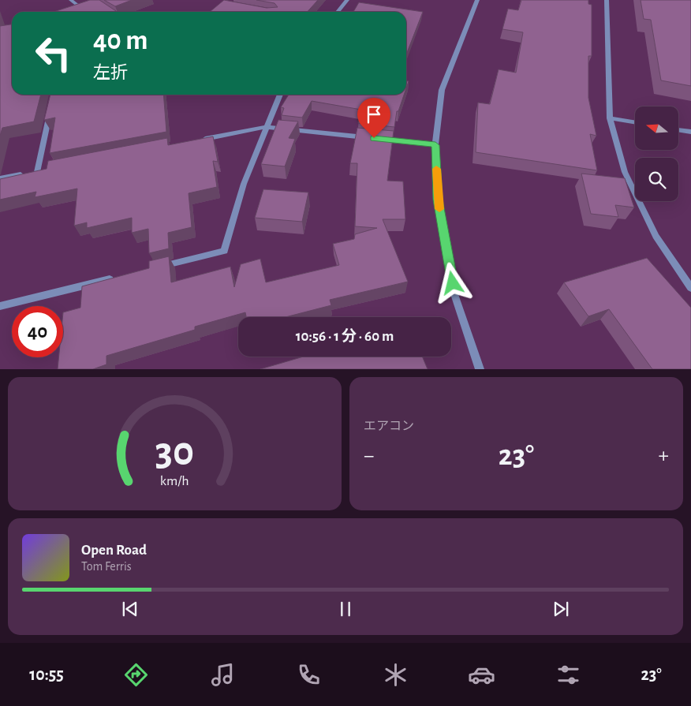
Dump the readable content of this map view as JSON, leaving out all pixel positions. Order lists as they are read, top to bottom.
{
  "north": "left",
  "page": {
    "turn": ["40 m", "左折"],
    "limit": "40",
    "trip": "10:56 · 1 分 · 60 m",
    "tile": "エアコン",
    "heat": ["−", "23°", "+"],
    "song": ["Open Road", "Tom Ferris"],
    "tabs": ["10:55", "23°"],
    "gauge": ["30", "km/h"]
  }
}
